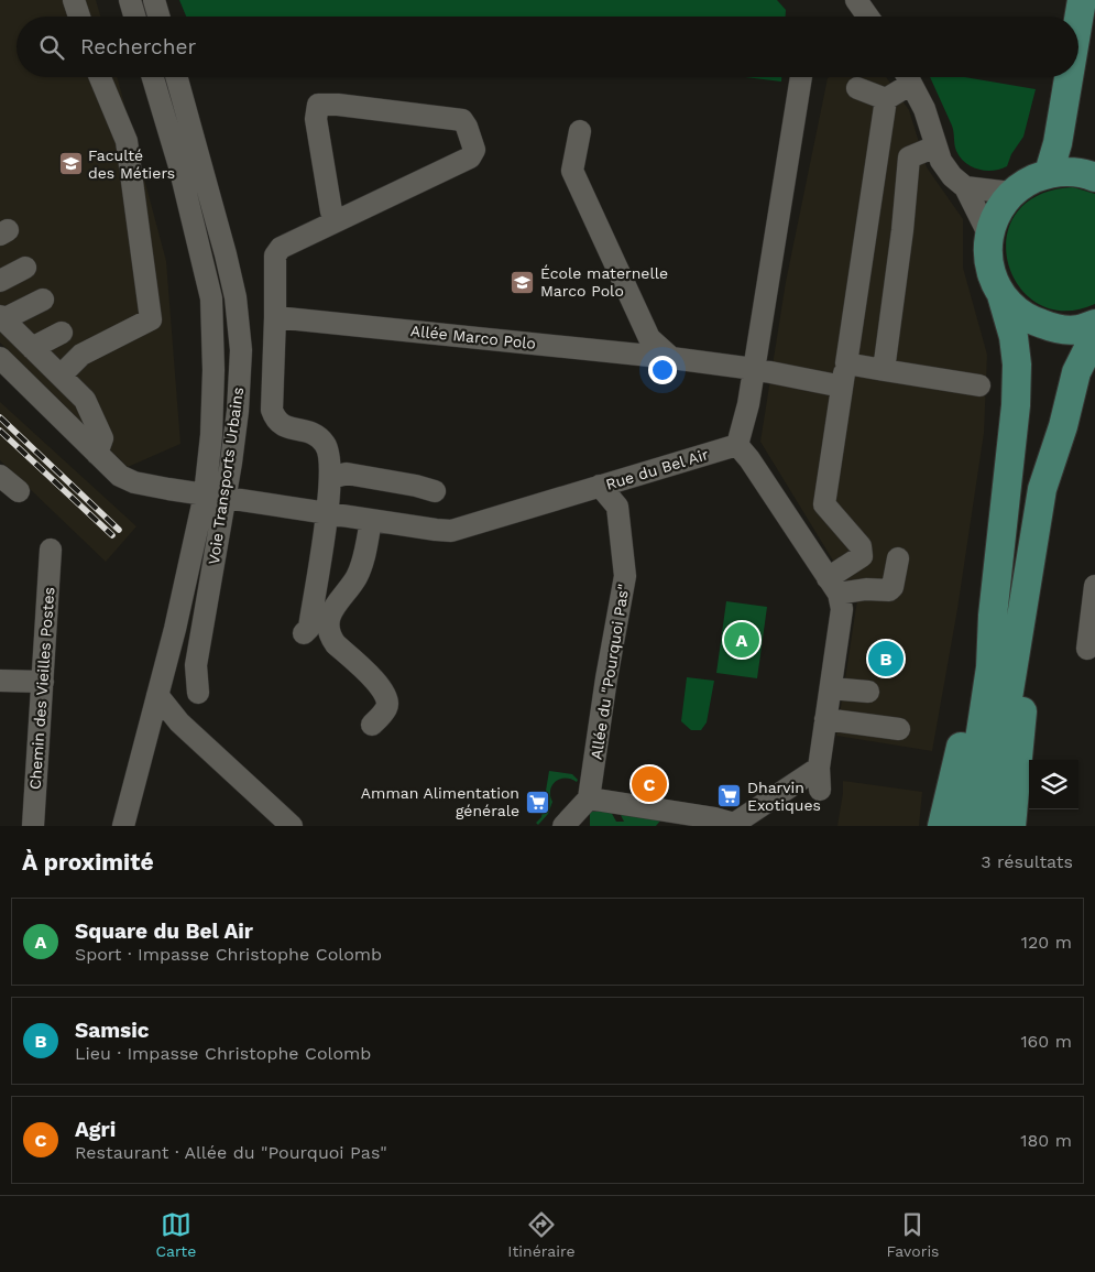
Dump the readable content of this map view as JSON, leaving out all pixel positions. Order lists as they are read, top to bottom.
{
  "streets": {
    "street": [
      "Allée Marco Polo",
      "Rue du Bel Air",
      "Voie Transports Urbains",
      "Allée du \"Pourquoi Pas\"",
      "Chemin des Vieilles Postes"
    ]
  },
  "crossings": [
    ["Rue du Bel Air", "Voie Transports Urbains"],
    ["Rue du Bel Air", "Allée du \"Pourquoi Pas\""]
  ],
  "places": {
    "school or university": ["Faculté des Métiers", "École maternelle Marco Polo"],
    "supermarket": ["Dharvin Exotiques", "Amman Alimentation générale"]
  },
  "page": {
    "search": "Rechercher",
    "pins": ["A", "B", "C"],
    "heading": ["À proximité", "3 résultats"],
    "list": [
      {
        "mark": "A",
        "name": "Square du Bel Air",
        "note": "Sport · Impasse Christophe Colomb",
        "value": "120 m"
      },
      {
        "mark": "B",
        "name": "Samsic",
        "note": "Lieu · Impasse Christophe Colomb",
        "value": "160 m"
      },
      {
        "mark": "C",
        "name": "Agri",
        "note": "Restaurant · Allée du \"Pourquoi Pas\"",
        "value": "180 m"
      }
    ],
    "nav": ["Carte", "Itinéraire", "Favoris"]
  }
}
